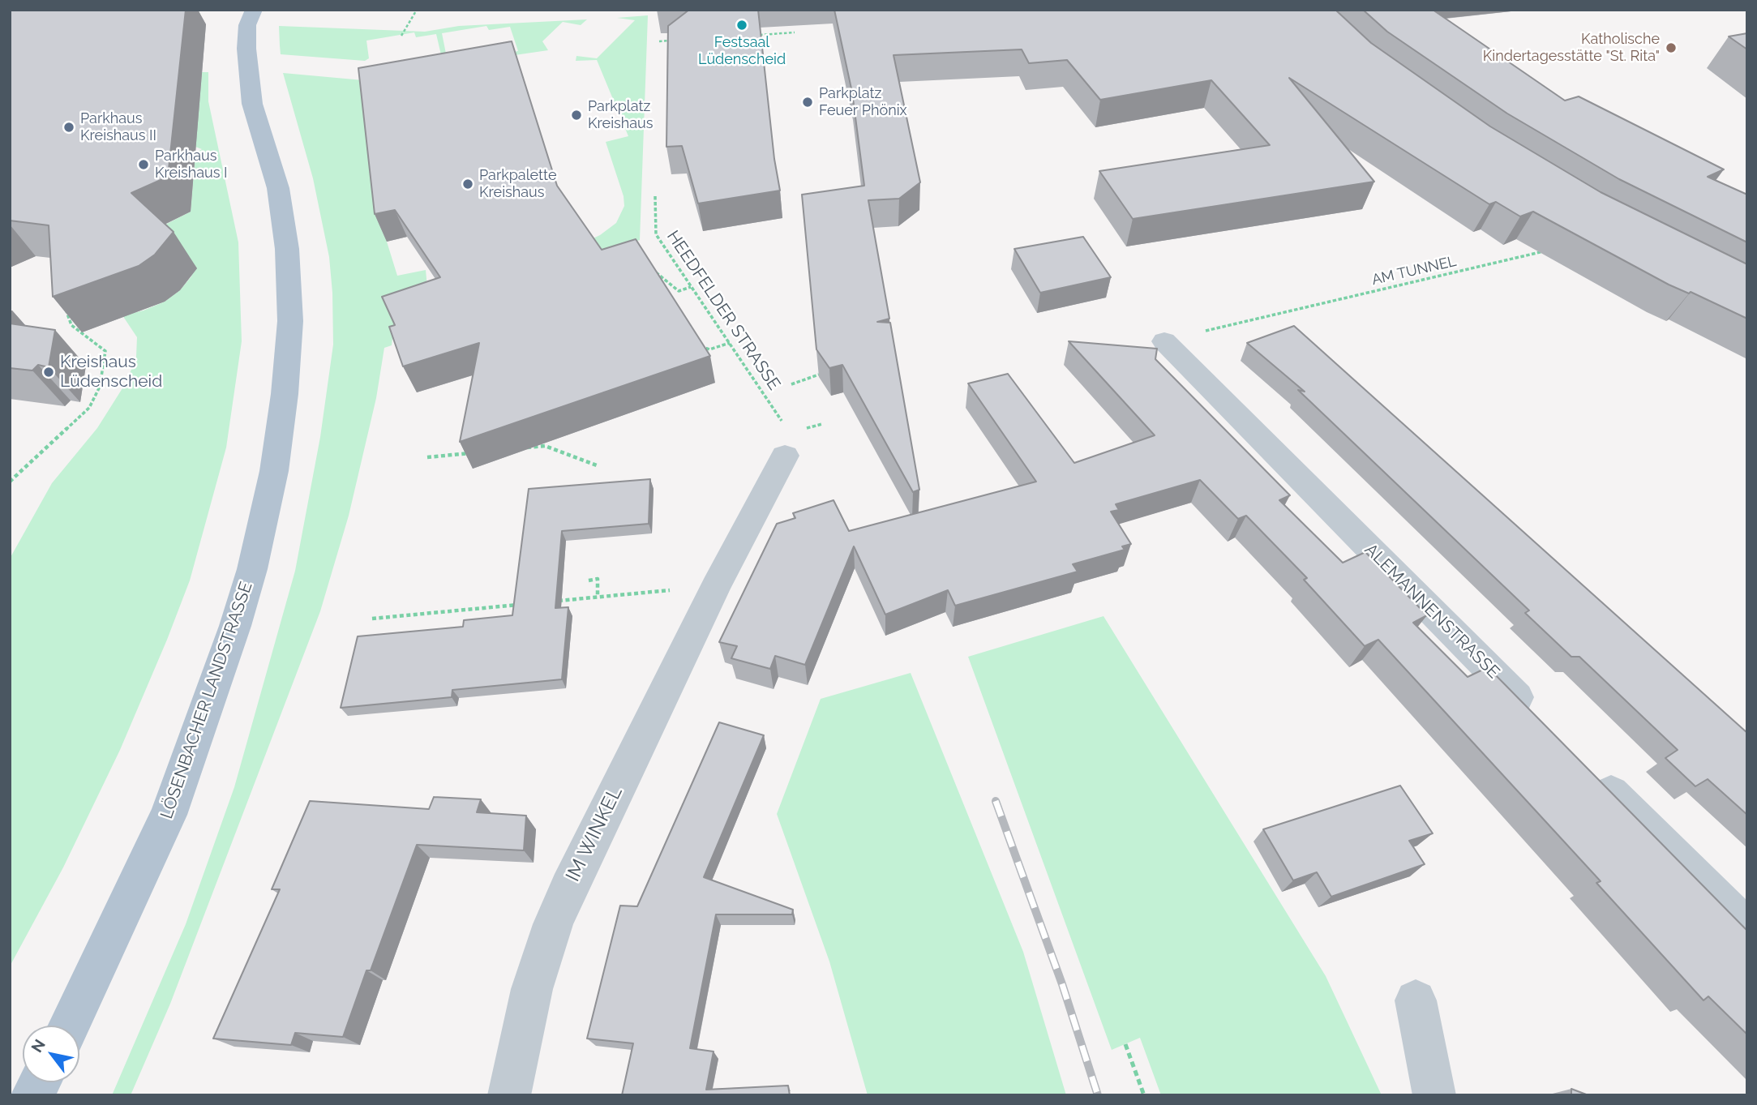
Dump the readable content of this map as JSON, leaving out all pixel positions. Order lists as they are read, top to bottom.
{
  "streets": {
    "main road": ["LÖSENBACHER LANDSTRASSE"],
    "street": ["ALEMANNENSTRASSE", "IM WINKEL"],
    "path": ["AM TUNNEL", "HEEDFELDER STRASSE"]
  },
  "crossings": [
    ["HEEDFELDER STRASSE", "IM WINKEL"]
  ],
  "places": [
    "Festsaal Lüdenscheid",
    "Katholische Kindertagesstätte \"St. Rita\"",
    "Parkplatz Feuer Phönix",
    "Parkplatz Kreishaus",
    "Parkhaus Kreishaus II",
    "Parkhaus Kreishaus I",
    "Parkpalette Kreishaus",
    "Kreishaus Lüdenscheid"
  ],
  "north": "top left"
}
